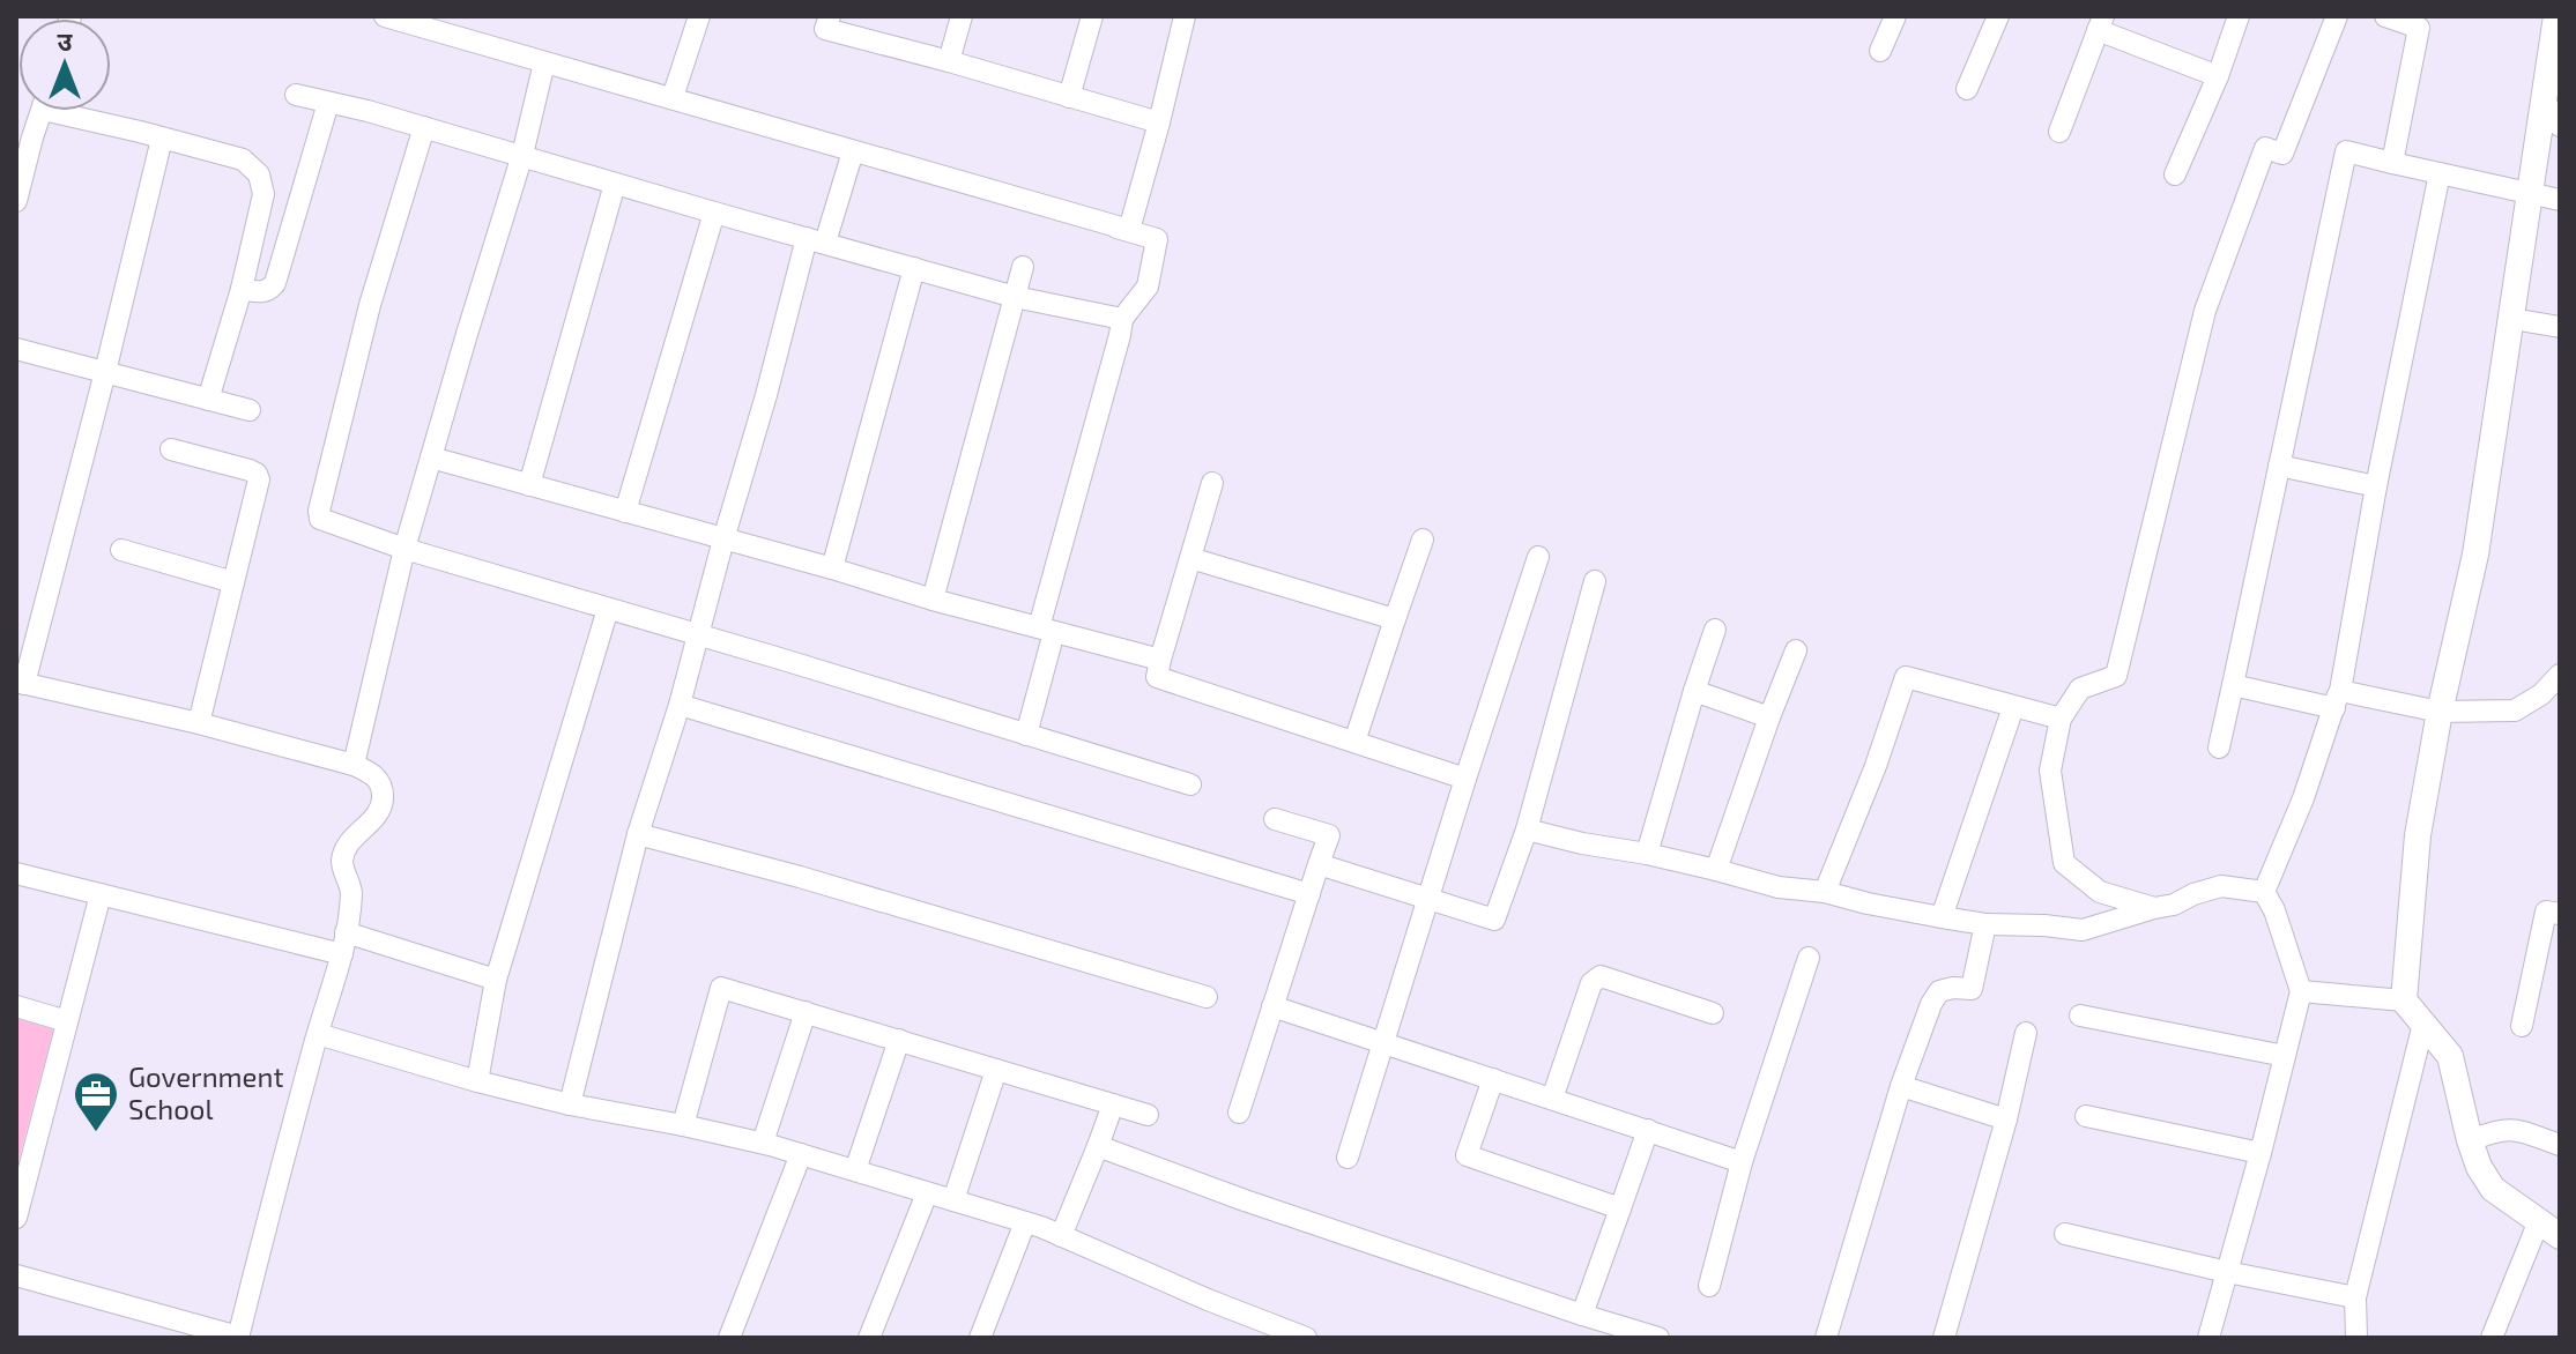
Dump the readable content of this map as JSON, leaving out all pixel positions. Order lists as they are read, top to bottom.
{
  "places": {
    "office": ["Government School"]
  },
  "north": "top"
}
